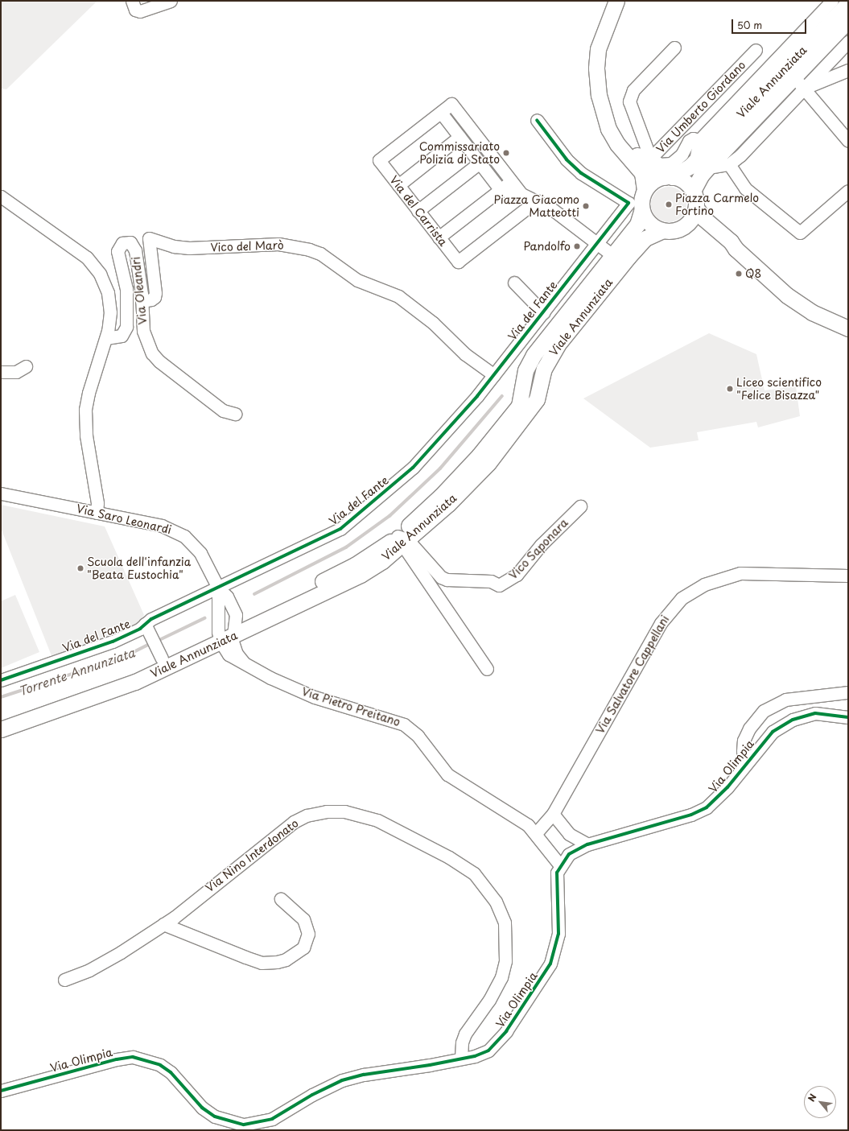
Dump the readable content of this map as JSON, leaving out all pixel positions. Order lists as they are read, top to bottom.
{
  "streets": {
    "main road": ["Viale Annunziata"],
    "street": [
      "Via Umberto Giordano",
      "Via del Carrista",
      "Vico del Marò",
      "Via Oleandri",
      "Via del Fante",
      "Via Saro Leonardi",
      "Vico Saponara",
      "Via Salvatore Cappellani",
      "Via Pietro Preitano",
      "Via Olimpia",
      "Via Nino Interdonato"
    ]
  },
  "crossings": [
    ["Viale Annunziata", "Via Saro Leonardi"],
    ["Viale Annunziata", "Vico Saponara"],
    ["Viale Annunziata", "Via Pietro Preitano"],
    ["Vico del Marò", "Via Oleandri"],
    ["Vico del Marò", "Via del Fante"],
    ["Via del Fante", "Via Saro Leonardi"],
    ["Via Saro Leonardi", "Via Pietro Preitano"],
    ["Via Salvatore Cappellani", "Via Pietro Preitano"],
    ["Via Pietro Preitano", "Via Olimpia"],
    ["Via Olimpia", "Via Nino Interdonato"]
  ],
  "water": ["Torrente Annunziata"],
  "places": [
    "Commissariato Polizia di Stato",
    "Piazza Carmelo Fortino",
    "Piazza Giacomo Matteotti",
    "Pandolfo",
    "Q8",
    "Liceo scientifico \"Felice Bisazza\"",
    "Scuola dell'infanzia \"Beata Eustochia\""
  ],
  "scale_bar": "50 m",
  "north": "top left"
}
